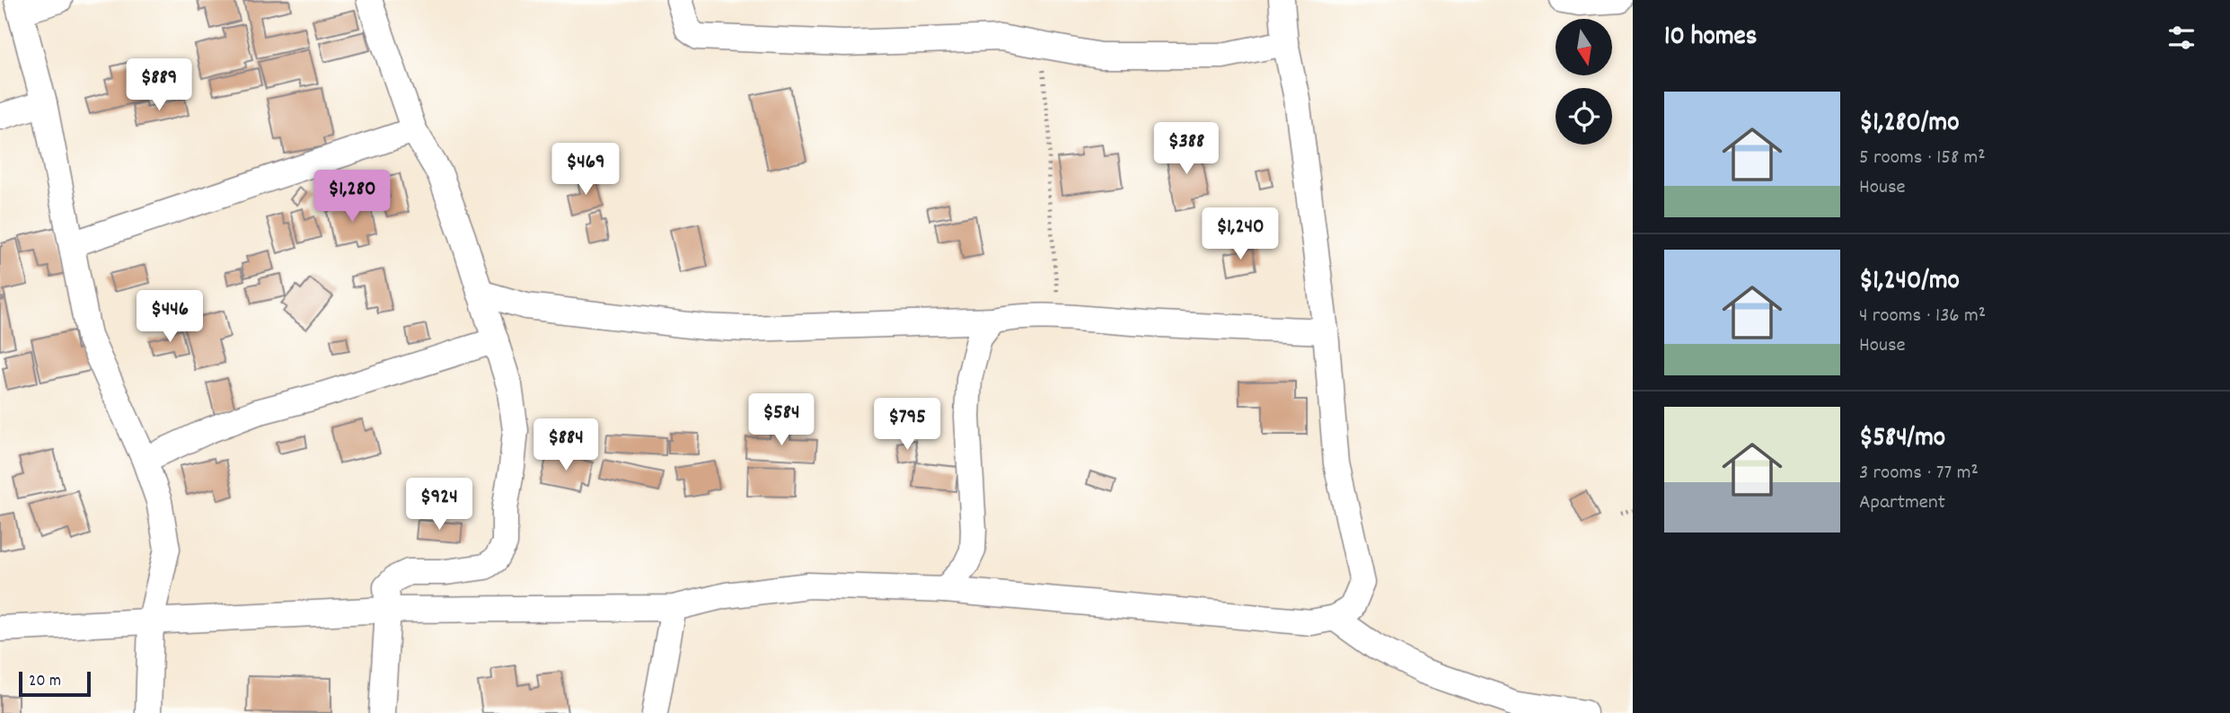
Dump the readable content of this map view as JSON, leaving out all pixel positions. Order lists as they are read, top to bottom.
{
  "scale_bar": "20 m",
  "north": "bottom",
  "page": {
    "heading": "10 homes",
    "price": [
      "$889",
      "$388",
      "$469",
      "$1,280",
      "$1,240",
      "$446",
      "$584",
      "$795",
      "$884",
      "$924"
    ],
    "list": [
      {
        "name": "$1,280/mo",
        "note": "5 rooms · 158 m² · House"
      },
      {
        "name": "$1,240/mo",
        "note": "4 rooms · 136 m² · House"
      },
      {
        "name": "$584/mo",
        "note": "3 rooms · 77 m² · Apartment"
      }
    ],
    "scale": "20 m"
  }
}
